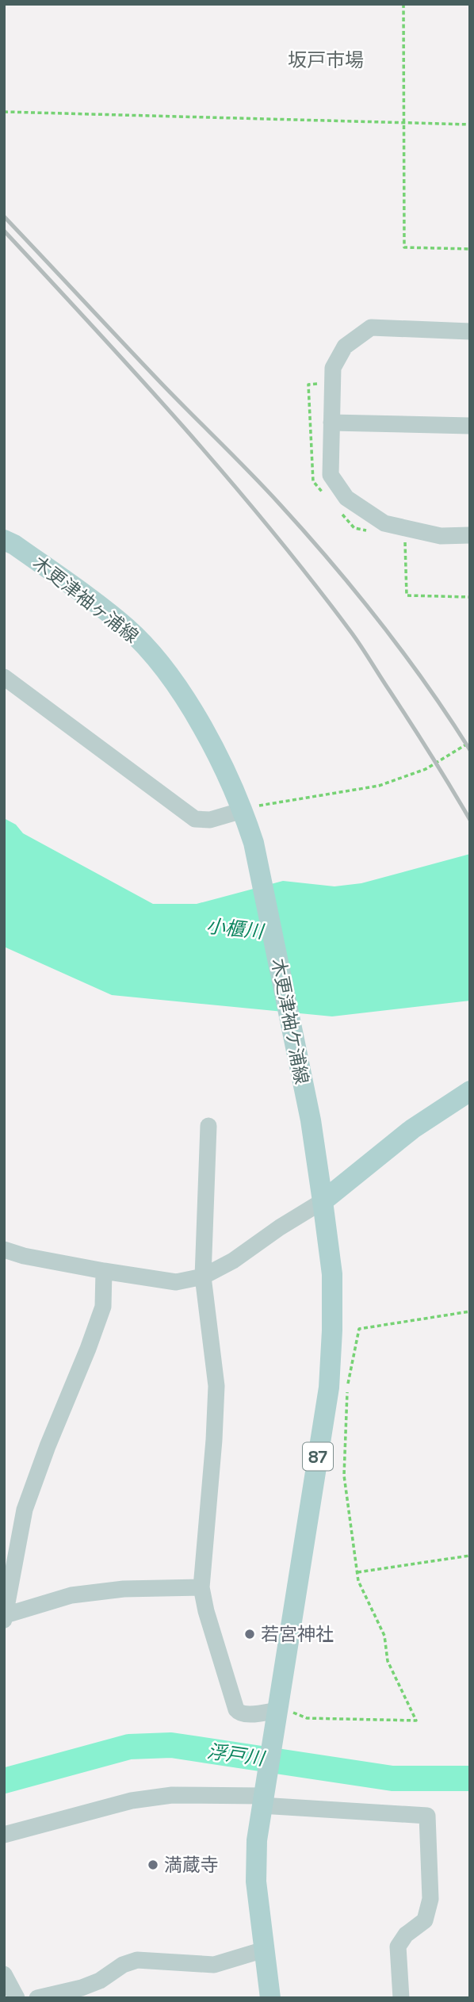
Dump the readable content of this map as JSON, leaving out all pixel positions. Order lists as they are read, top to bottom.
{
  "streets": {
    "main road": ["木更津袖ヶ浦線", "木更津袖ケ浦線", "87"]
  },
  "crossings": [
    ["木更津袖ヶ浦線", "木更津袖ケ浦線"],
    ["木更津袖ケ浦線", "87"]
  ],
  "districts": ["坂戸市場"],
  "water": ["小櫃川", "浮戸川"],
  "places": ["若宮神社", "満蔵寺"]
}
